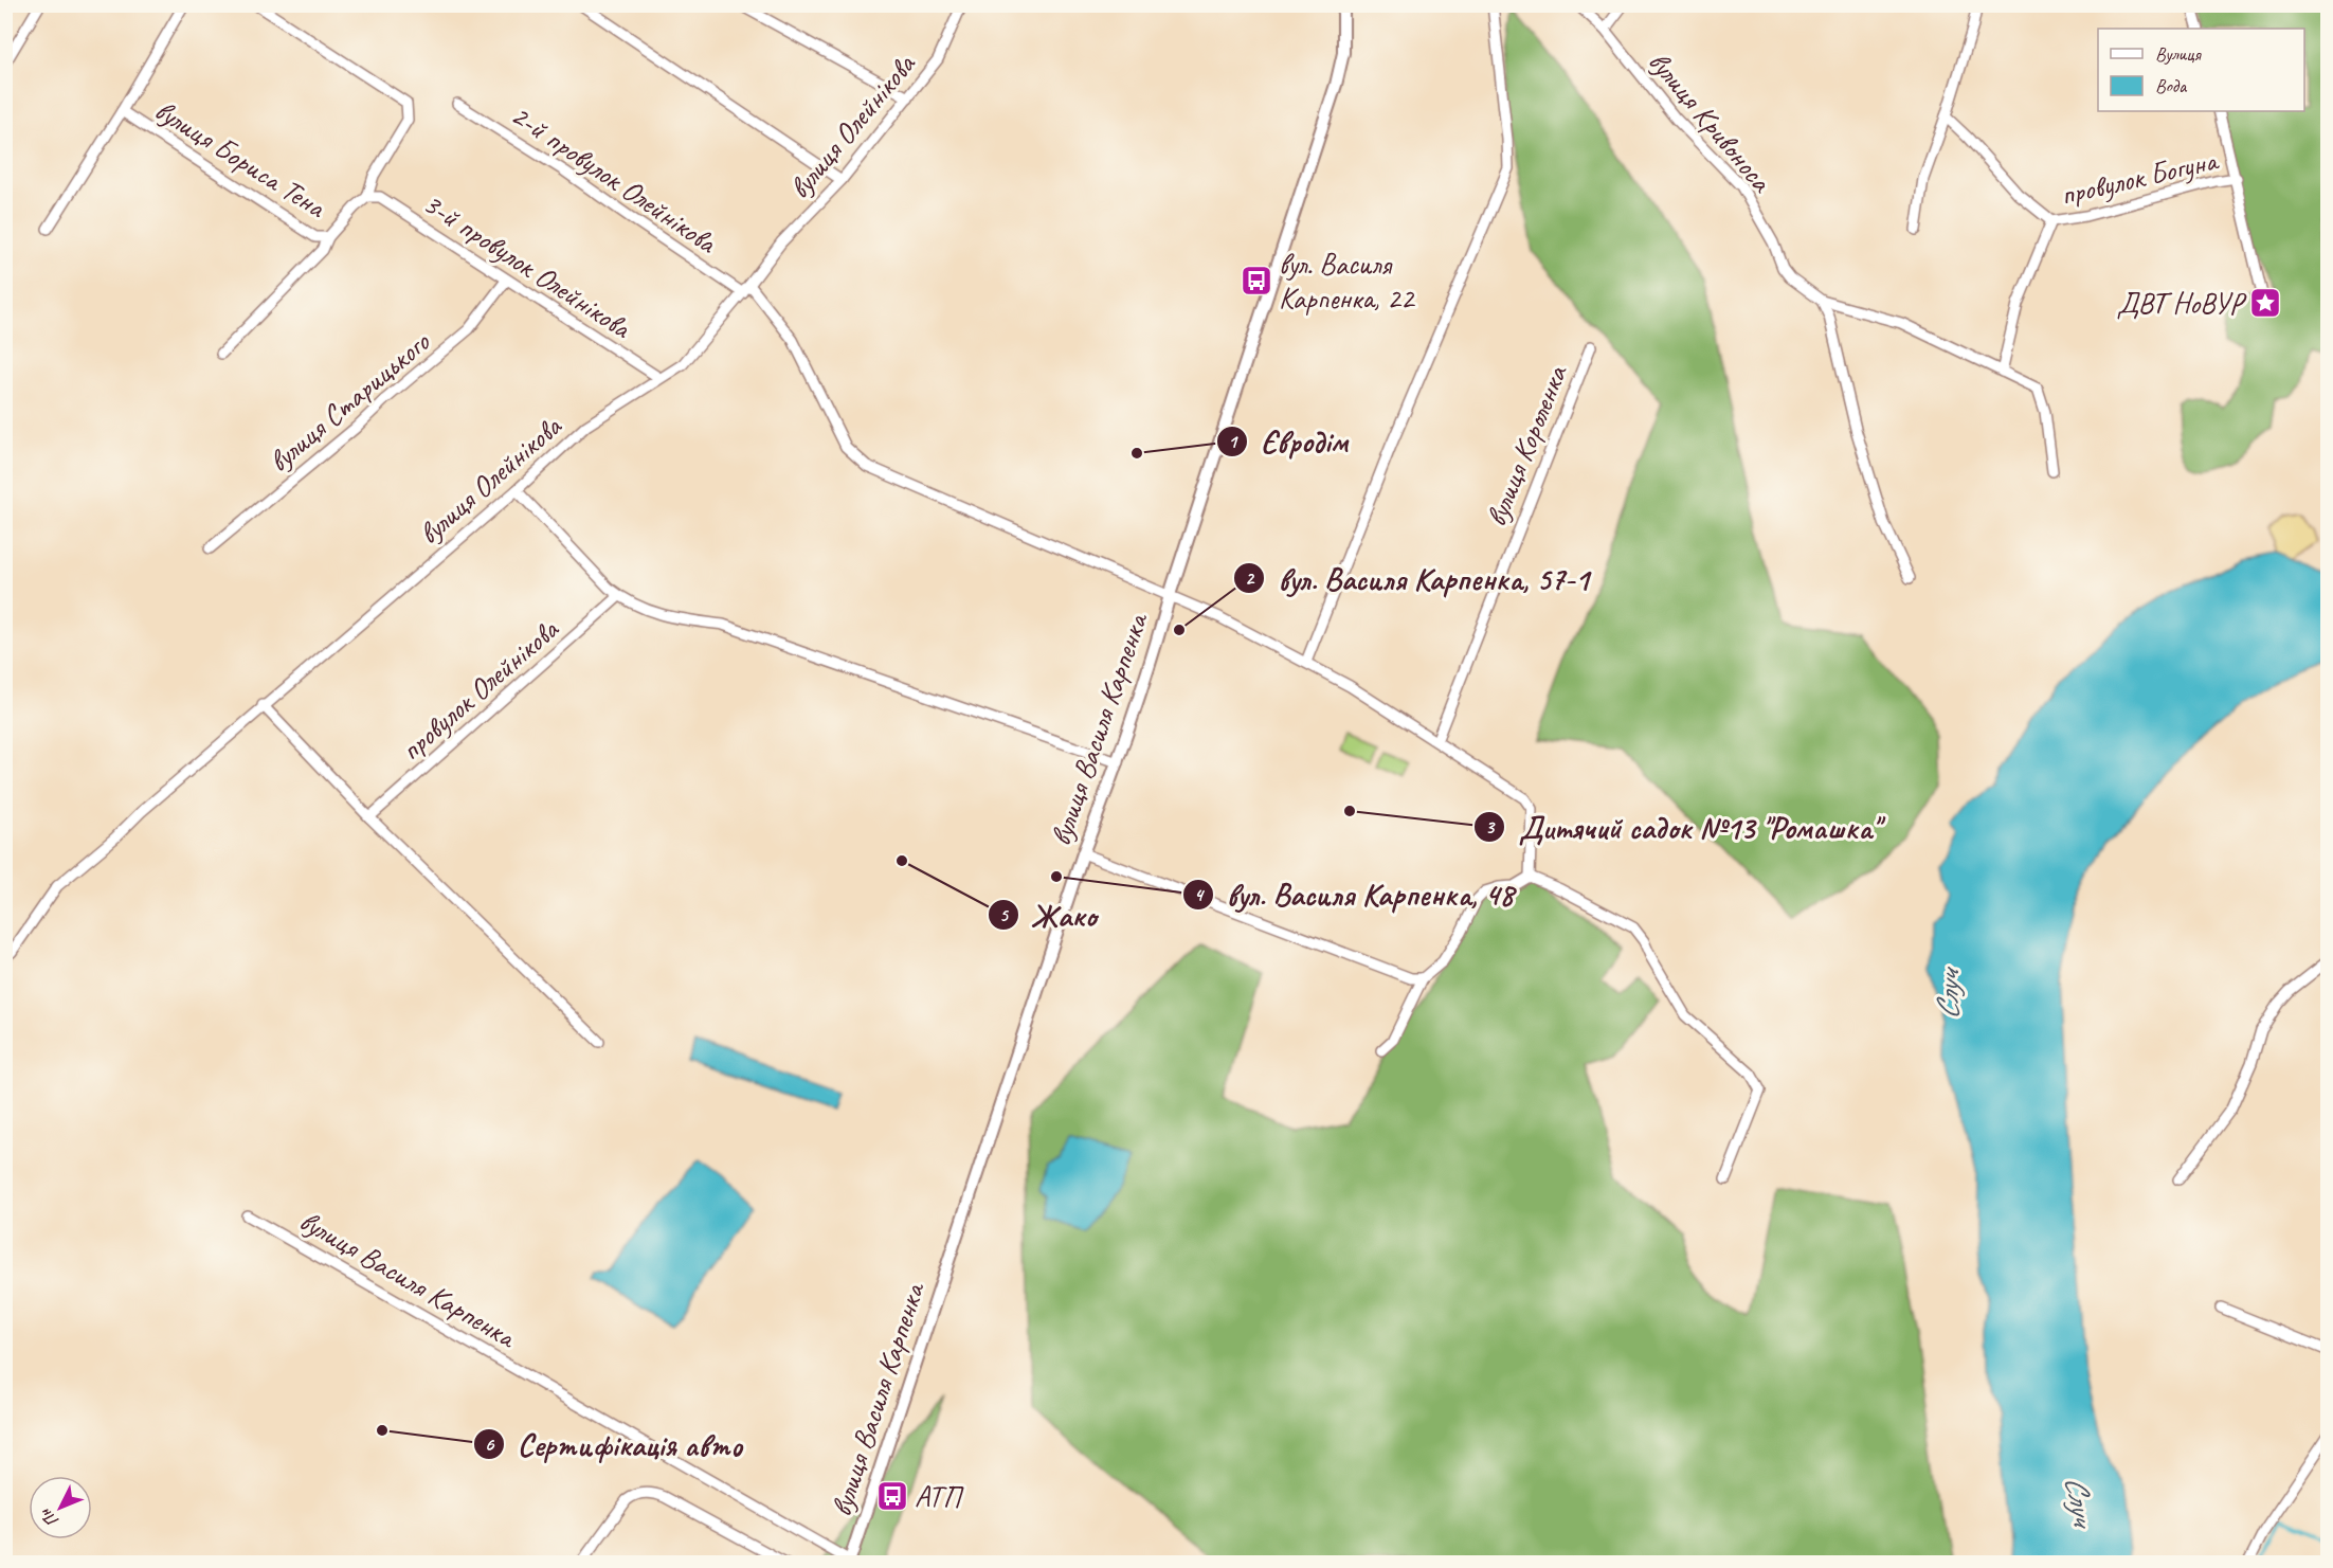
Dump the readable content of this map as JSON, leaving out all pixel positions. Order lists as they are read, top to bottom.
{
  "streets": {
    "street": [
      "вулиця Кривоноса",
      "вулиця Олейнікова",
      "вулиця Бориса Тена",
      "провулок Богуна",
      "2-й провулок Олейнікова",
      "3-й провулок Олейнікова",
      "вулиця Старицького",
      "вулиця Короленка",
      "провулок Олейнікова",
      "вулиця Василя Карпенка"
    ]
  },
  "crossings": [
    ["вулиця Кривоноса", "провулок Богуна"],
    ["вулиця Олейнікова", "2-й провулок Олейнікова"],
    ["вулиця Олейнікова", "3-й провулок Олейнікова"],
    ["вулиця Олейнікова", "вулиця Василя Карпенка"],
    ["вулиця Бориса Тена", "3-й провулок Олейнікова"],
    ["2-й провулок Олейнікова", "вулиця Василя Карпенка"],
    ["3-й провулок Олейнікова", "вулиця Старицького"]
  ],
  "water": ["Случ"],
  "places": {
    "bus stop": ["вул. Василя Карпенка, 22", "АТП"],
    "place": ["ДВТ НоВУР"],
    "other": [
      "Євродім",
      "вул. Василя Карпенка, 57-1",
      "Дитячий садок №13 \"Ромашка\"",
      "Жако",
      "вул. Василя Карпенка, 48",
      "Сертифікація авто"
    ]
  },
  "legend": ["Вулиця", "Вода"],
  "north": "bottom left"
}
